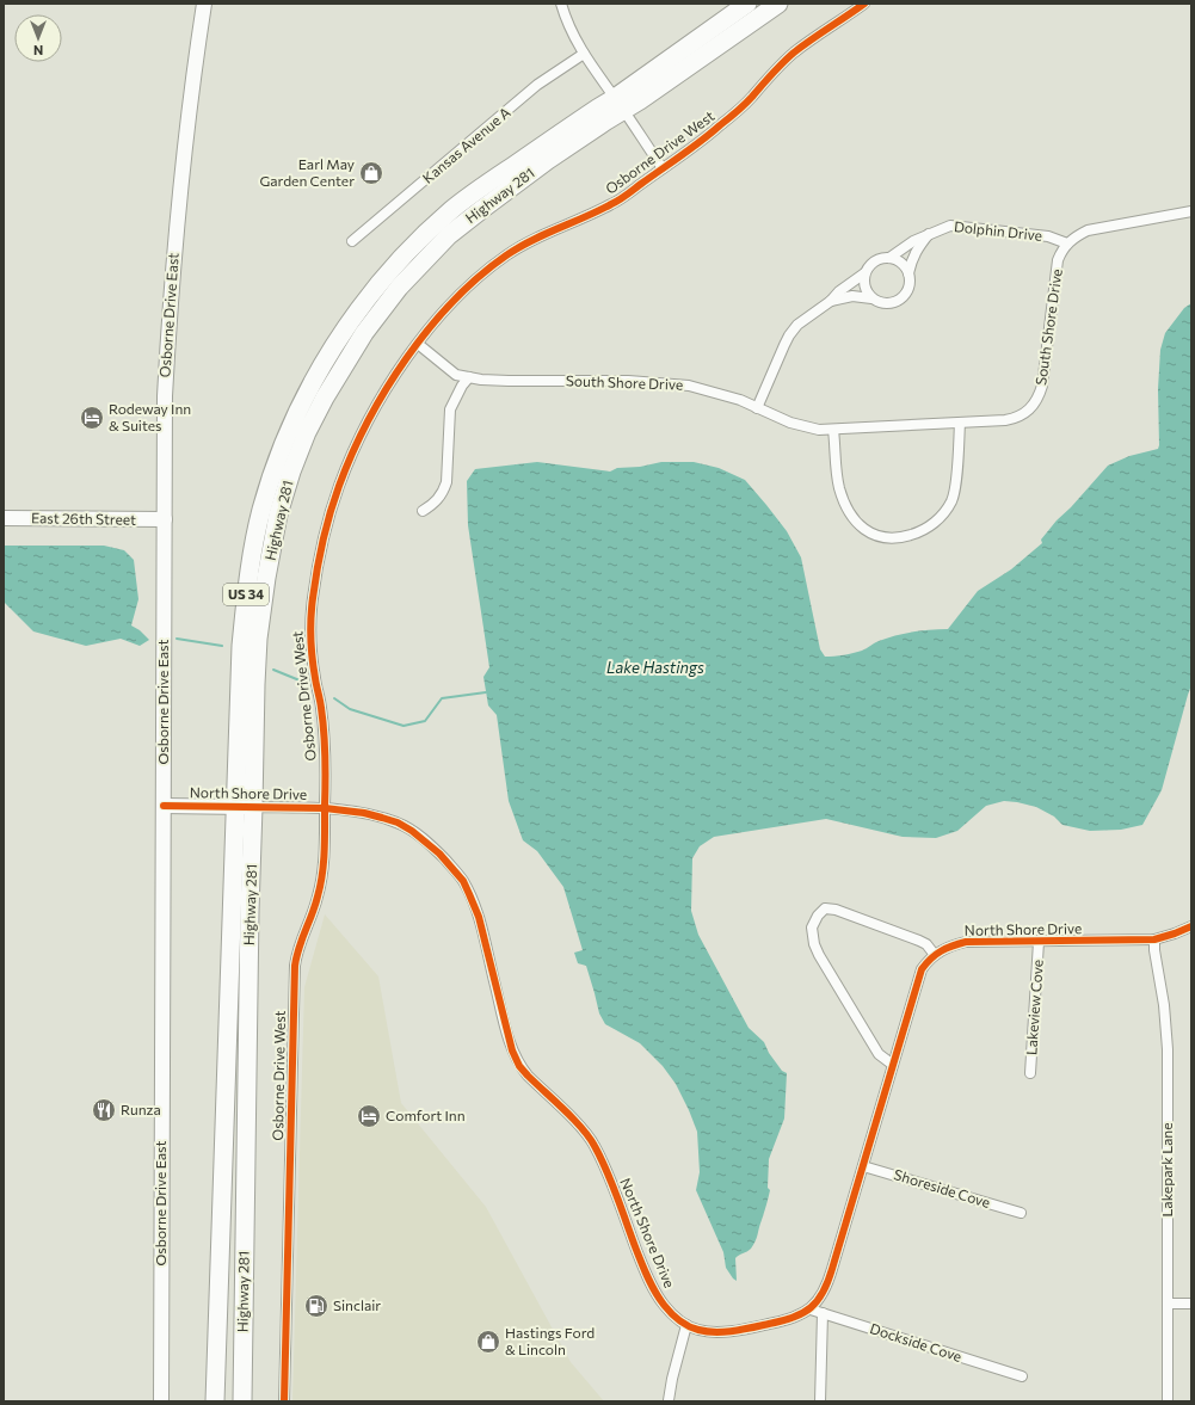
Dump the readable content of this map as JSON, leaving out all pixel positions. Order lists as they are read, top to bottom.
{
  "streets": {
    "highway": ["Highway 281", "US 34"],
    "street": [
      "Kansas Avenue A",
      "Osborne Drive West",
      "Dolphin Drive",
      "Osborne Drive East",
      "South Shore Drive",
      "East 26th Street",
      "North Shore Drive",
      "Lakeview Cove",
      "Lakepark Lane",
      "Shoreside Cove",
      "Dockside Cove"
    ]
  },
  "crossings": [
    ["Osborne Drive West", "South Shore Drive"],
    ["Osborne Drive West", "North Shore Drive"],
    ["Highway 281", "North Shore Drive"],
    ["Dolphin Drive", "South Shore Drive"],
    ["Osborne Drive East", "East 26th Street"],
    ["Osborne Drive East", "North Shore Drive"],
    ["North Shore Drive", "Lakeview Cove"],
    ["North Shore Drive", "Lakepark Lane"],
    ["North Shore Drive", "Shoreside Cove"],
    ["North Shore Drive", "Dockside Cove"]
  ],
  "water": ["Lake Hastings"],
  "places": {
    "shop": ["Earl May Garden Center", "Hastings Ford & Lincoln"],
    "hotel": ["Rodeway Inn & Suites", "Comfort Inn"],
    "restaurant": ["Runza"],
    "fuel station": ["Sinclair"]
  },
  "north": "bottom"
}
